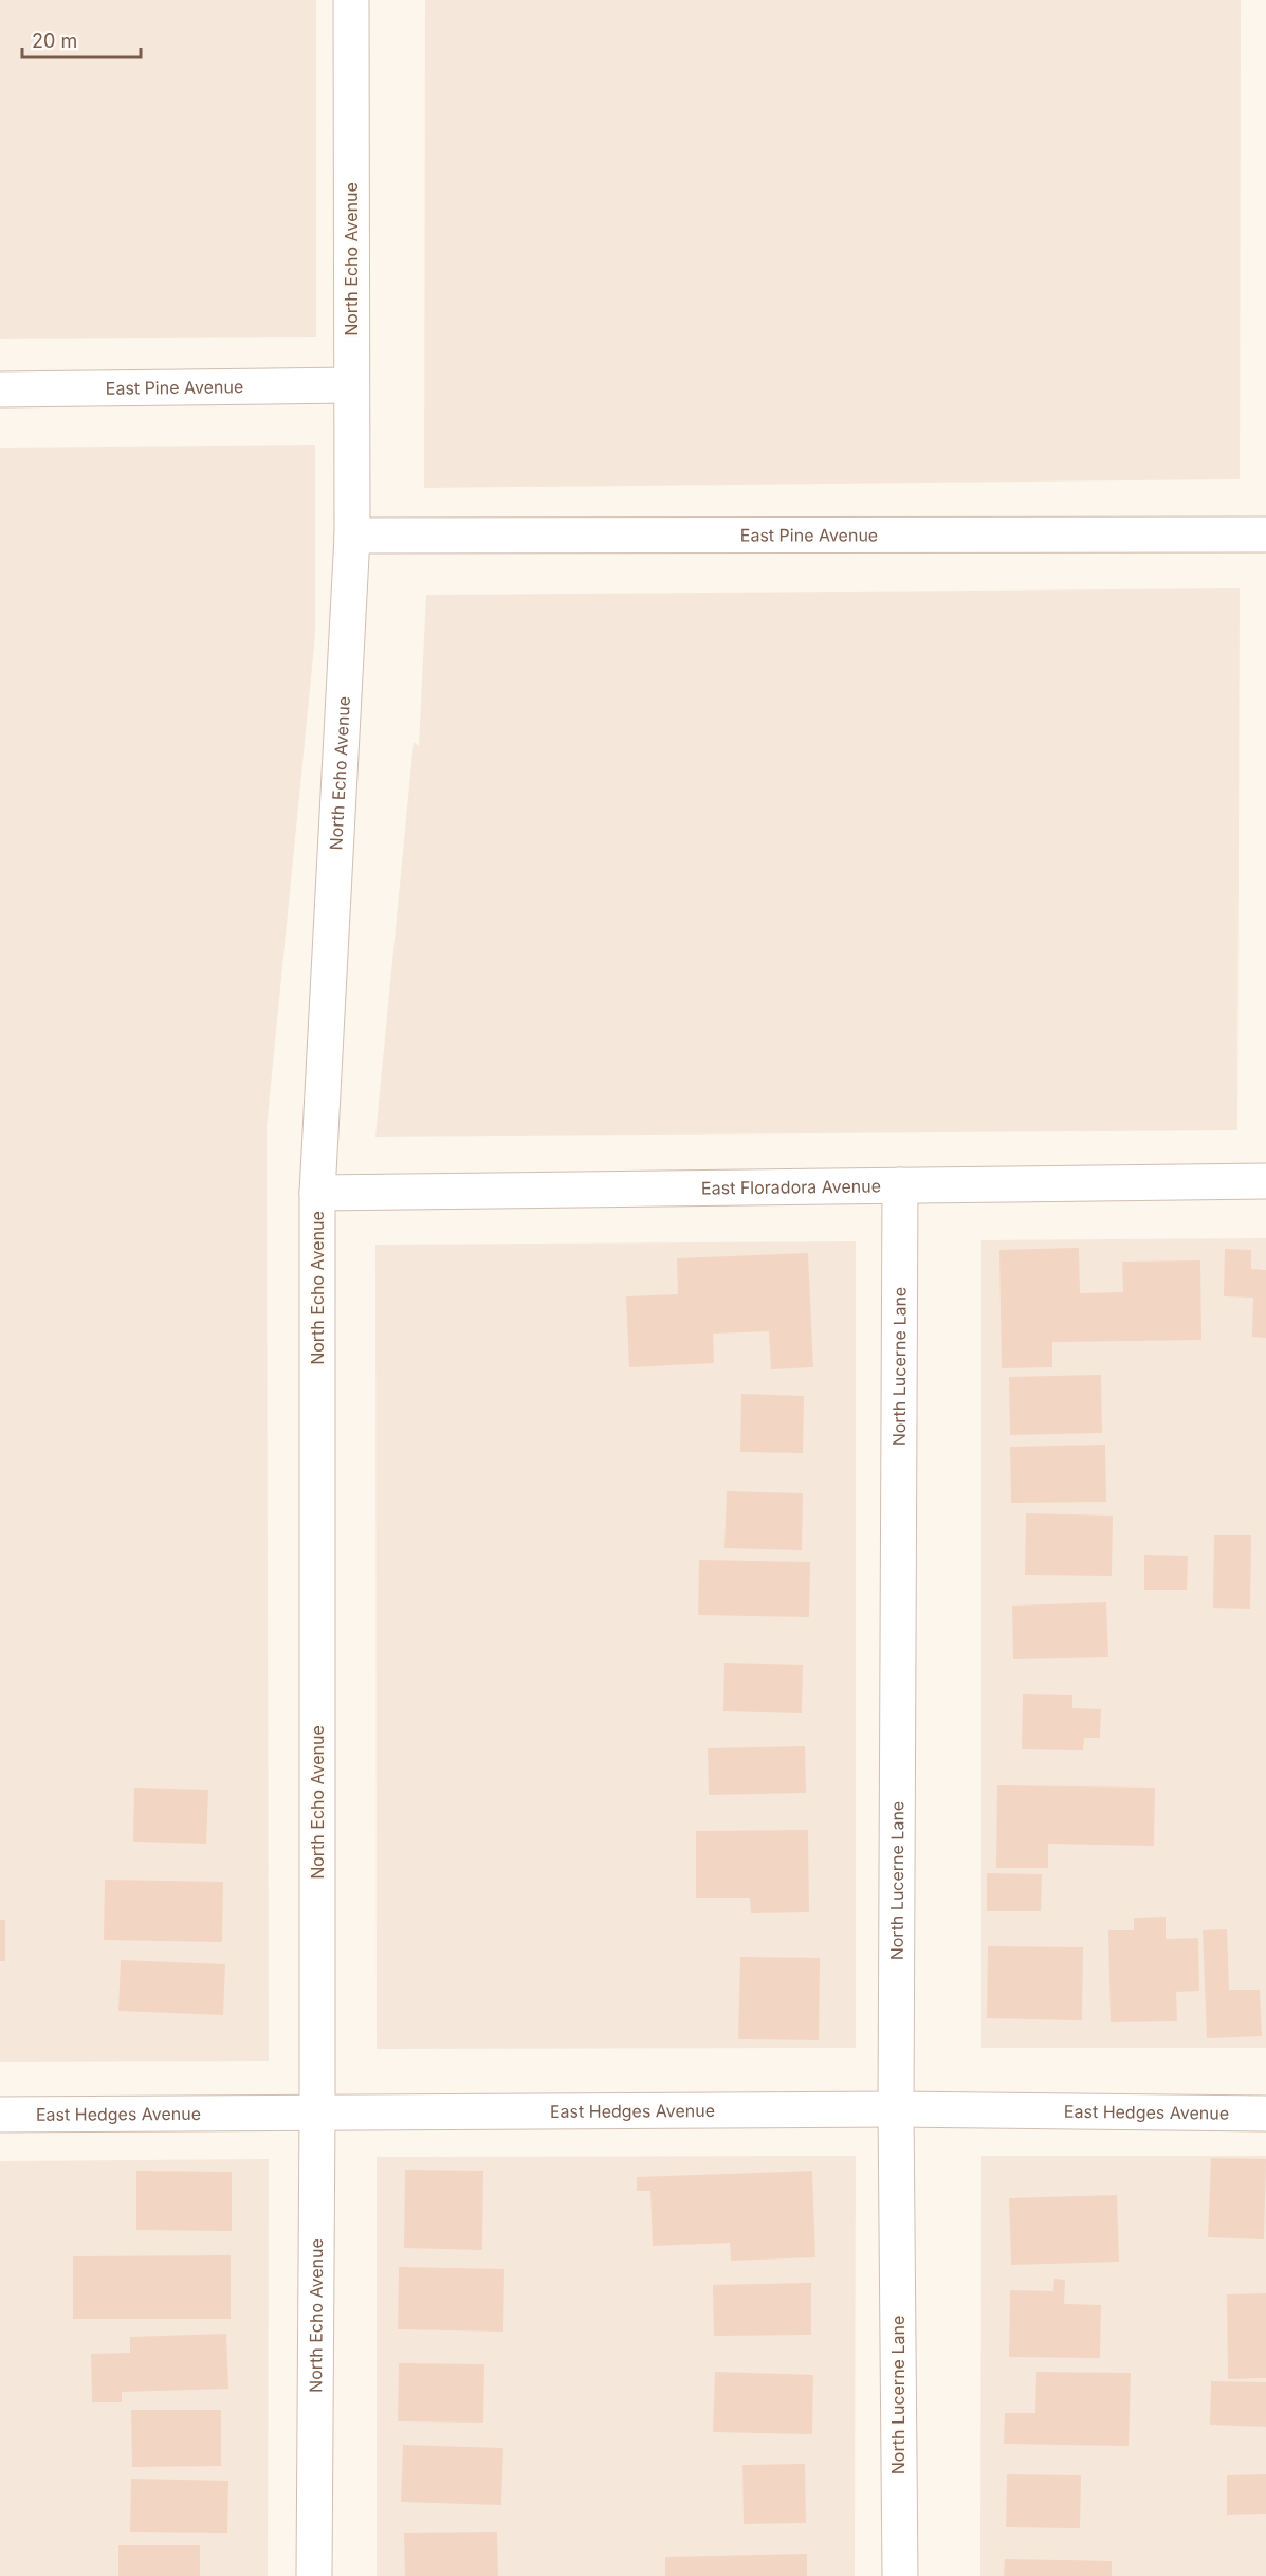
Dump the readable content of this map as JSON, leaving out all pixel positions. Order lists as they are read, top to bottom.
{
  "streets": {
    "street": [
      "North Echo Avenue",
      "East Pine Avenue",
      "East Floradora Avenue",
      "North Lucerne Lane",
      "East Hedges Avenue"
    ]
  },
  "crossings": [
    ["North Echo Avenue", "East Pine Avenue"],
    ["North Echo Avenue", "East Floradora Avenue"],
    ["North Echo Avenue", "East Hedges Avenue"],
    ["East Floradora Avenue", "North Lucerne Lane"],
    ["North Lucerne Lane", "East Hedges Avenue"]
  ],
  "scale_bar": "20 m"
}
